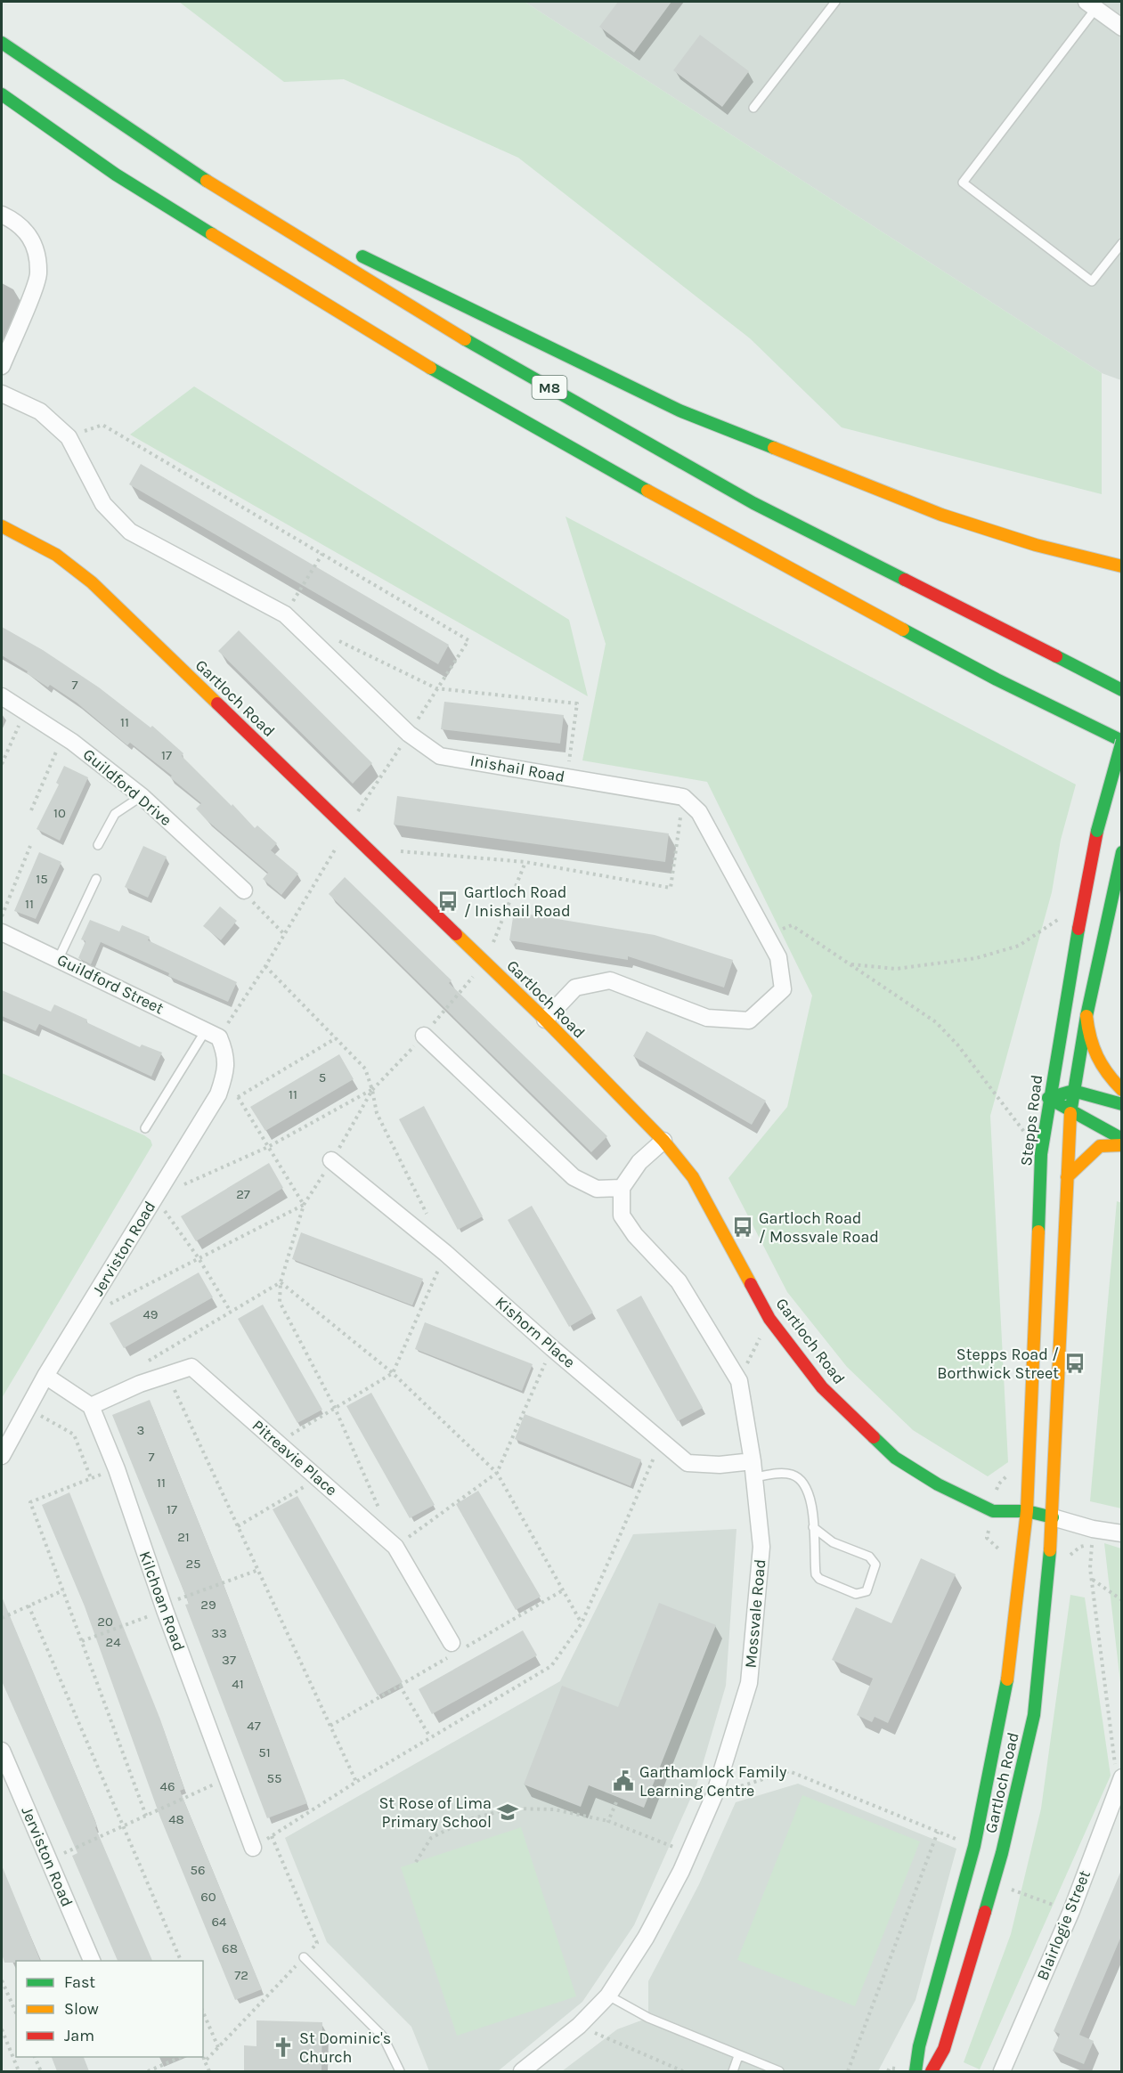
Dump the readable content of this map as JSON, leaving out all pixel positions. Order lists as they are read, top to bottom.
{
  "streets": {
    "main road": ["M8", "Gartloch Road", "Stepps Road"],
    "street": [
      "Inishail Road",
      "Guildford Drive",
      "Guildford Street",
      "Jerviston Road",
      "Kishorn Place",
      "Pitreavie Place",
      "Kilchoan Road",
      "Mossvale Road",
      "Blairlogie Street"
    ]
  },
  "crossings": [
    ["M8", "Stepps Road"],
    ["Gartloch Road", "Stepps Road"],
    ["Guildford Street", "Jerviston Road"],
    ["Kishorn Place", "Mossvale Road"],
    ["Pitreavie Place", "Kilchoan Road"]
  ],
  "places": {
    "bus stop": ["Gartloch Road / Inishail Road", "Gartloch Road / Mossvale Road", "Stepps Road / Borthwick Street"],
    "public building": ["Garthamlock Family Learning Centre"],
    "school or university": ["St Rose of Lima Primary School"],
    "church": ["St Dominic's Church"]
  },
  "house_numbers": [
    "7",
    "11",
    "17",
    "10",
    "15",
    "11",
    "5",
    "11",
    "27",
    "49",
    "3",
    "7",
    "11",
    "17",
    "21",
    "25",
    "29",
    "20",
    "33",
    "24",
    "37",
    "41",
    "47",
    "51",
    "55",
    "46",
    "48",
    "56",
    "60",
    "64",
    "68",
    "72"
  ],
  "legend": ["Fast", "Slow", "Jam"]
}
